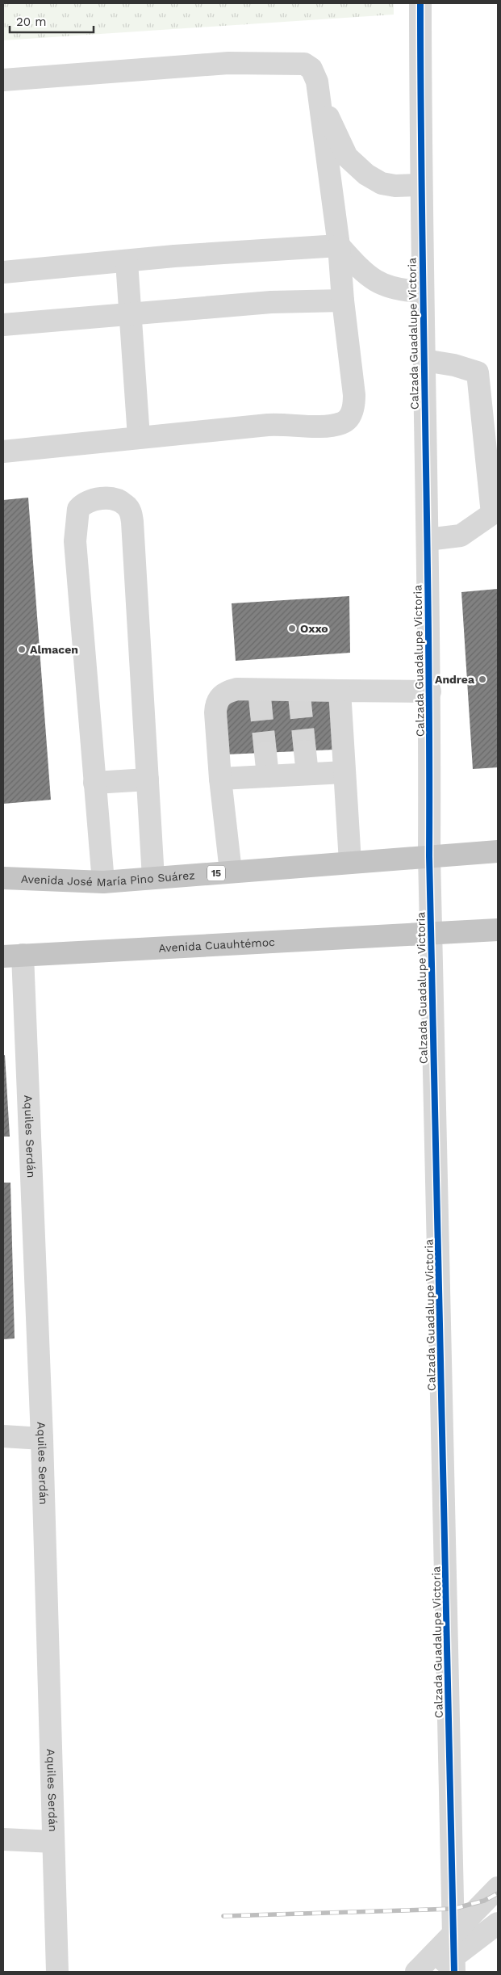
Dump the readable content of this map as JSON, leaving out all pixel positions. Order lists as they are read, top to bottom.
{
  "streets": {
    "highway": ["15", "Avenida José María Pino Suárez", "Avenida Cuauhtémoc"],
    "street": ["Calzada Guadalupe Victoria", "Aquiles Serdán"]
  },
  "crossings": [
    ["Calzada Guadalupe Victoria", "15"],
    ["Calzada Guadalupe Victoria", "Avenida José María Pino Suárez"],
    ["Calzada Guadalupe Victoria", "Avenida Cuauhtémoc"],
    ["15", "Avenida José María Pino Suárez"],
    ["Avenida Cuauhtémoc", "Aquiles Serdán"]
  ],
  "places": ["Oxxo", "Almacen", "Andrea"],
  "scale_bar": "20 m"
}
